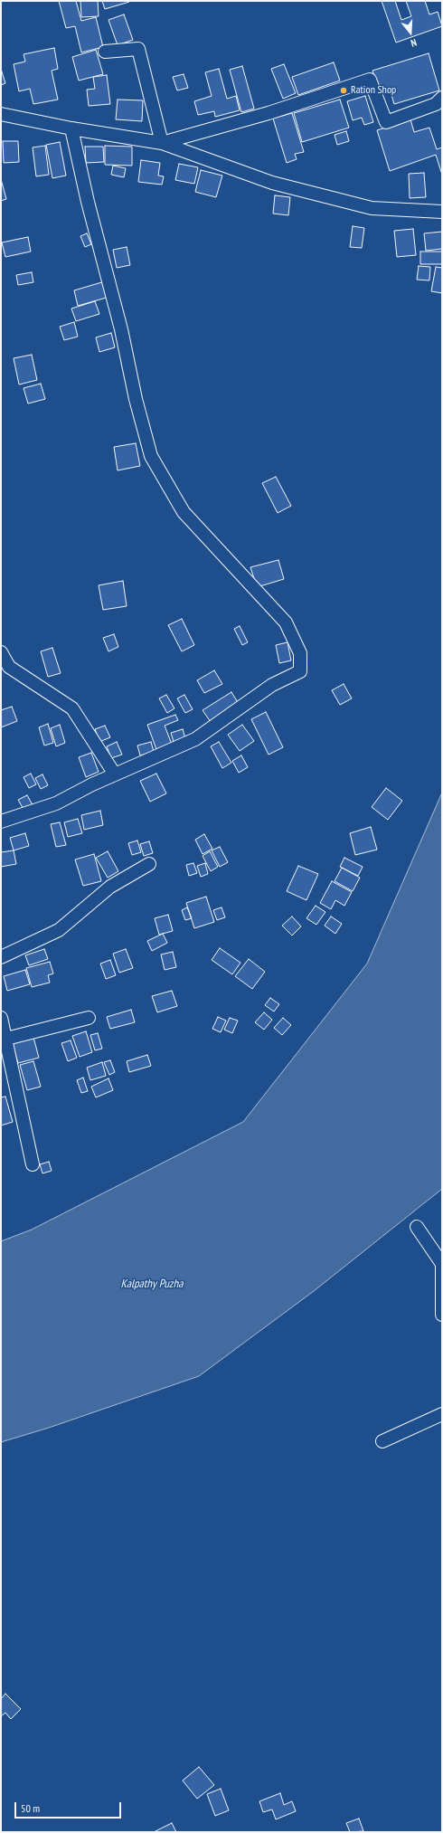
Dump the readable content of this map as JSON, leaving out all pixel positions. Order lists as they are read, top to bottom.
{
  "water": ["Kalpathy Puzha"],
  "places": ["Ration Shop"],
  "scale_bar": "50 m",
  "north": "bottom"
}
